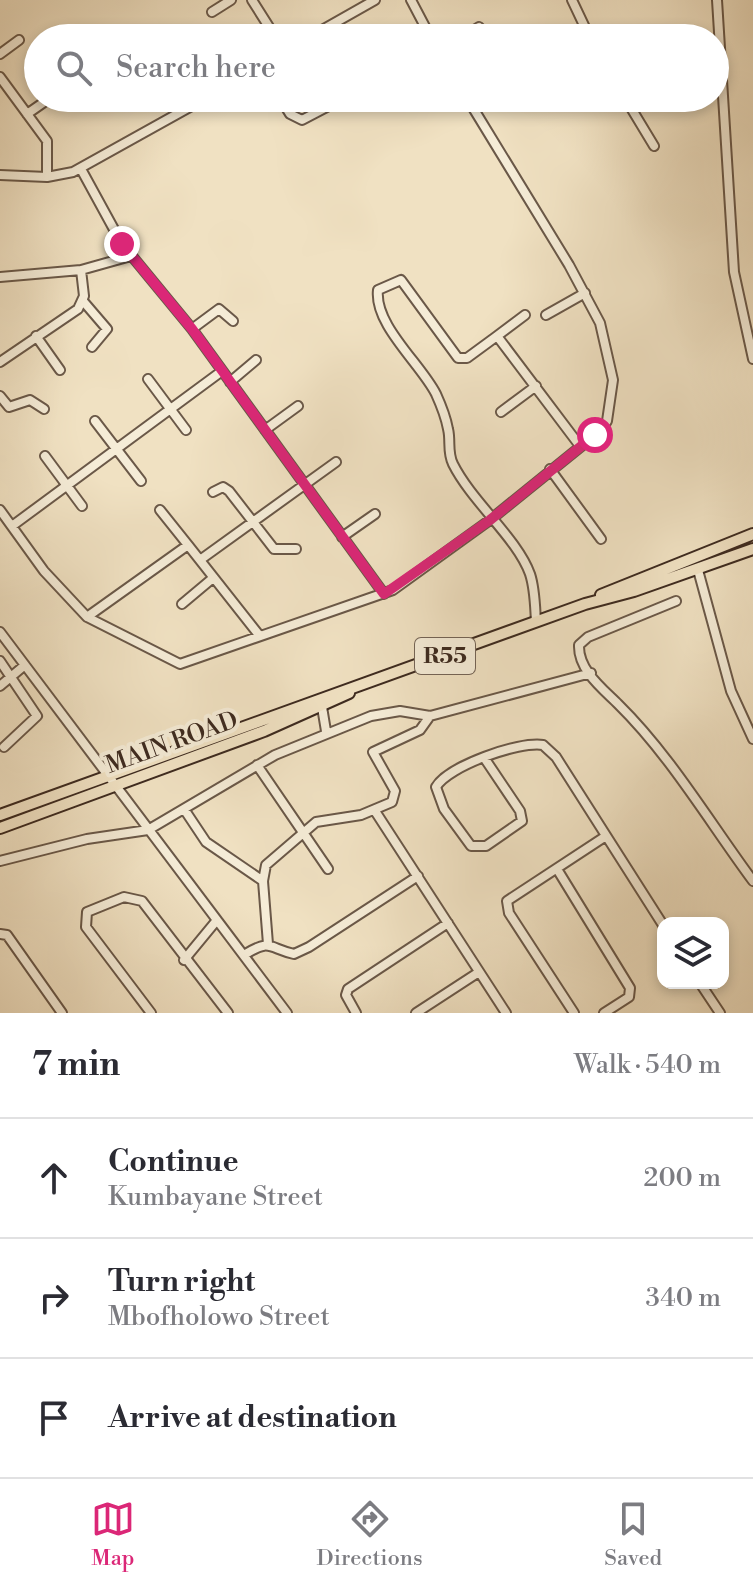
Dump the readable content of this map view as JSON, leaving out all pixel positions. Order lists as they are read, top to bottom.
{
  "streets": {
    "main road": ["R55", "MAIN ROAD"]
  },
  "page": {
    "search": "Search here",
    "heading": ["7 min", "Walk · 540 m"],
    "list": [
      ["Continue", "Kumbayane Street", "200 m"],
      ["Turn right", "Mbofholowo Street", "340 m"],
      "Arrive at destination"
    ],
    "nav": ["Map", "Directions", "Saved"]
  }
}
